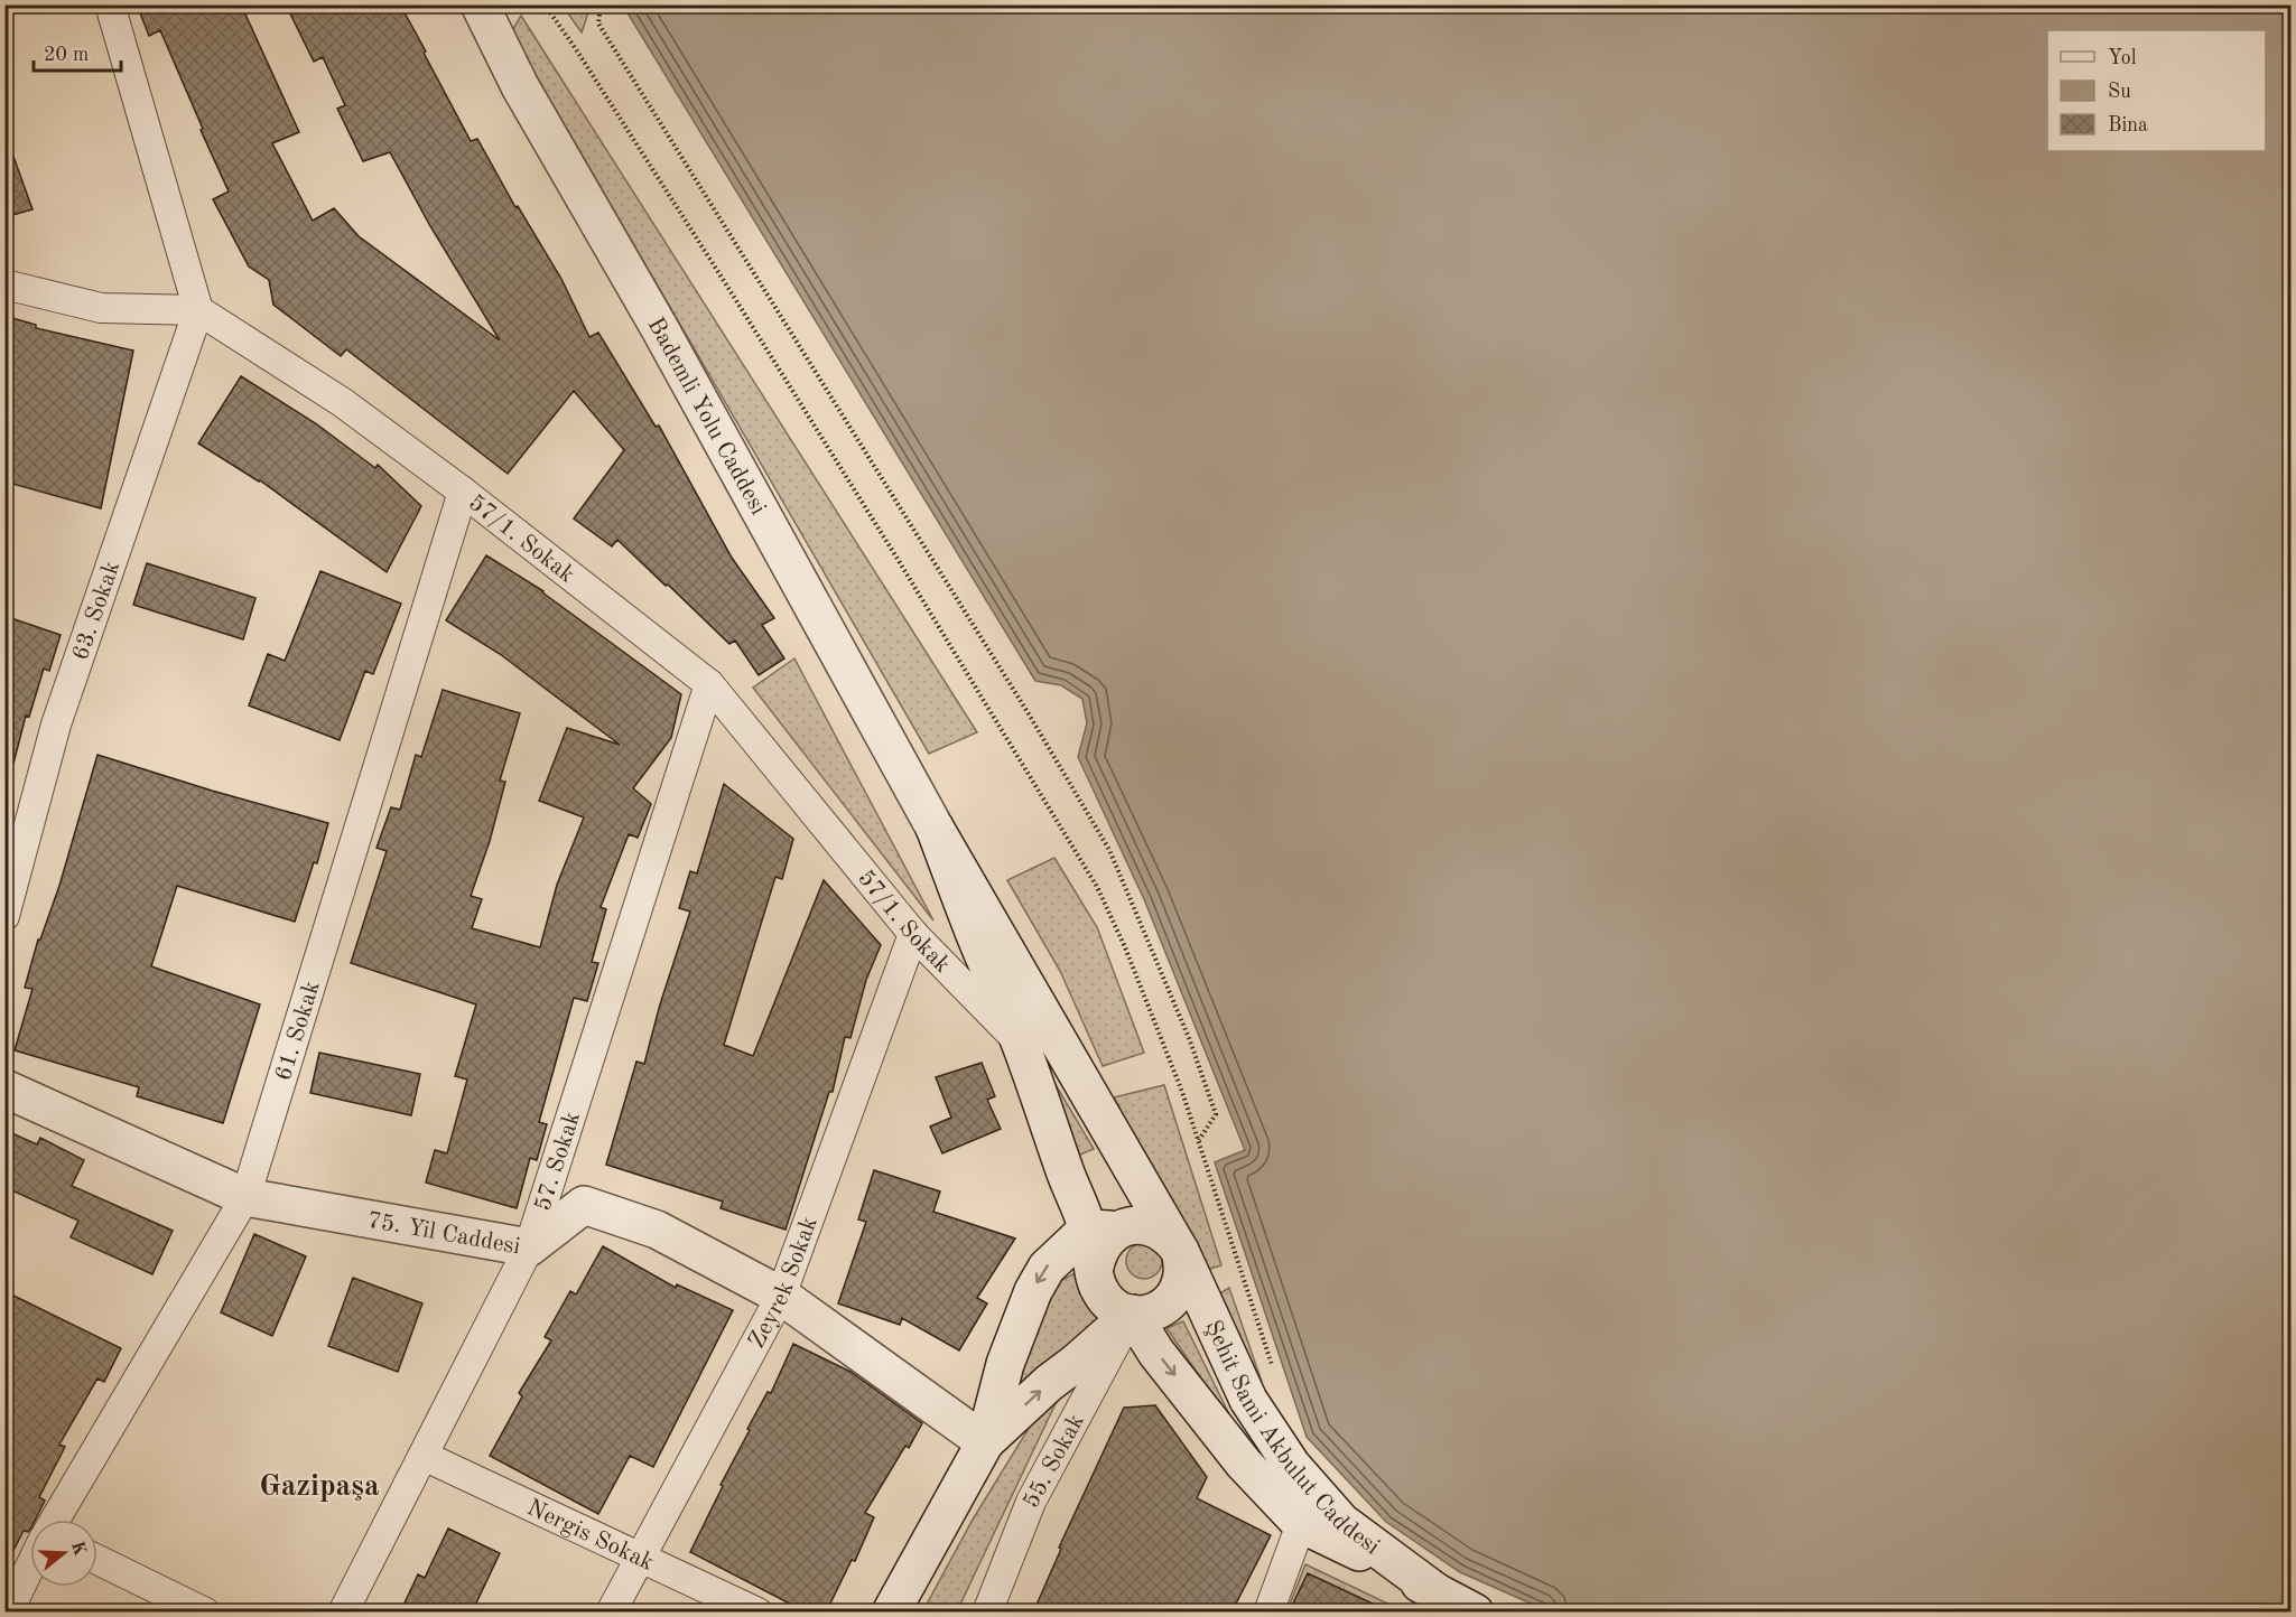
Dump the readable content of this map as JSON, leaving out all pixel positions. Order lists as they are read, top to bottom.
{
  "streets": {
    "main road": ["Bademli Yolu Caddesi", "75. Yil Caddesi", "Şehit Sami Akbulut Caddesi"],
    "street": [
      "57/1. Sokak",
      "63. Sokak",
      "61. Sokak",
      "57. Sokak",
      "Zeyrek Sokak",
      "55. Sokak",
      "Nergis Sokak"
    ]
  },
  "crossings": [
    ["Bademli Yolu Caddesi", "Şehit Sami Akbulut Caddesi"],
    ["57/1. Sokak", "63. Sokak"],
    ["57/1. Sokak", "61. Sokak"],
    ["57/1. Sokak", "57. Sokak"],
    ["57/1. Sokak", "Zeyrek Sokak"],
    ["61. Sokak", "75. Yil Caddesi"],
    ["57. Sokak", "75. Yil Caddesi"],
    ["57. Sokak", "Nergis Sokak"],
    ["75. Yil Caddesi", "Zeyrek Sokak"],
    ["Zeyrek Sokak", "Nergis Sokak"],
    ["Şehit Sami Akbulut Caddesi", "55. Sokak"]
  ],
  "districts": ["Gazipaşa"],
  "legend": ["Yol", "Su", "Bina"],
  "scale_bar": "20 m",
  "north": "right"
}
